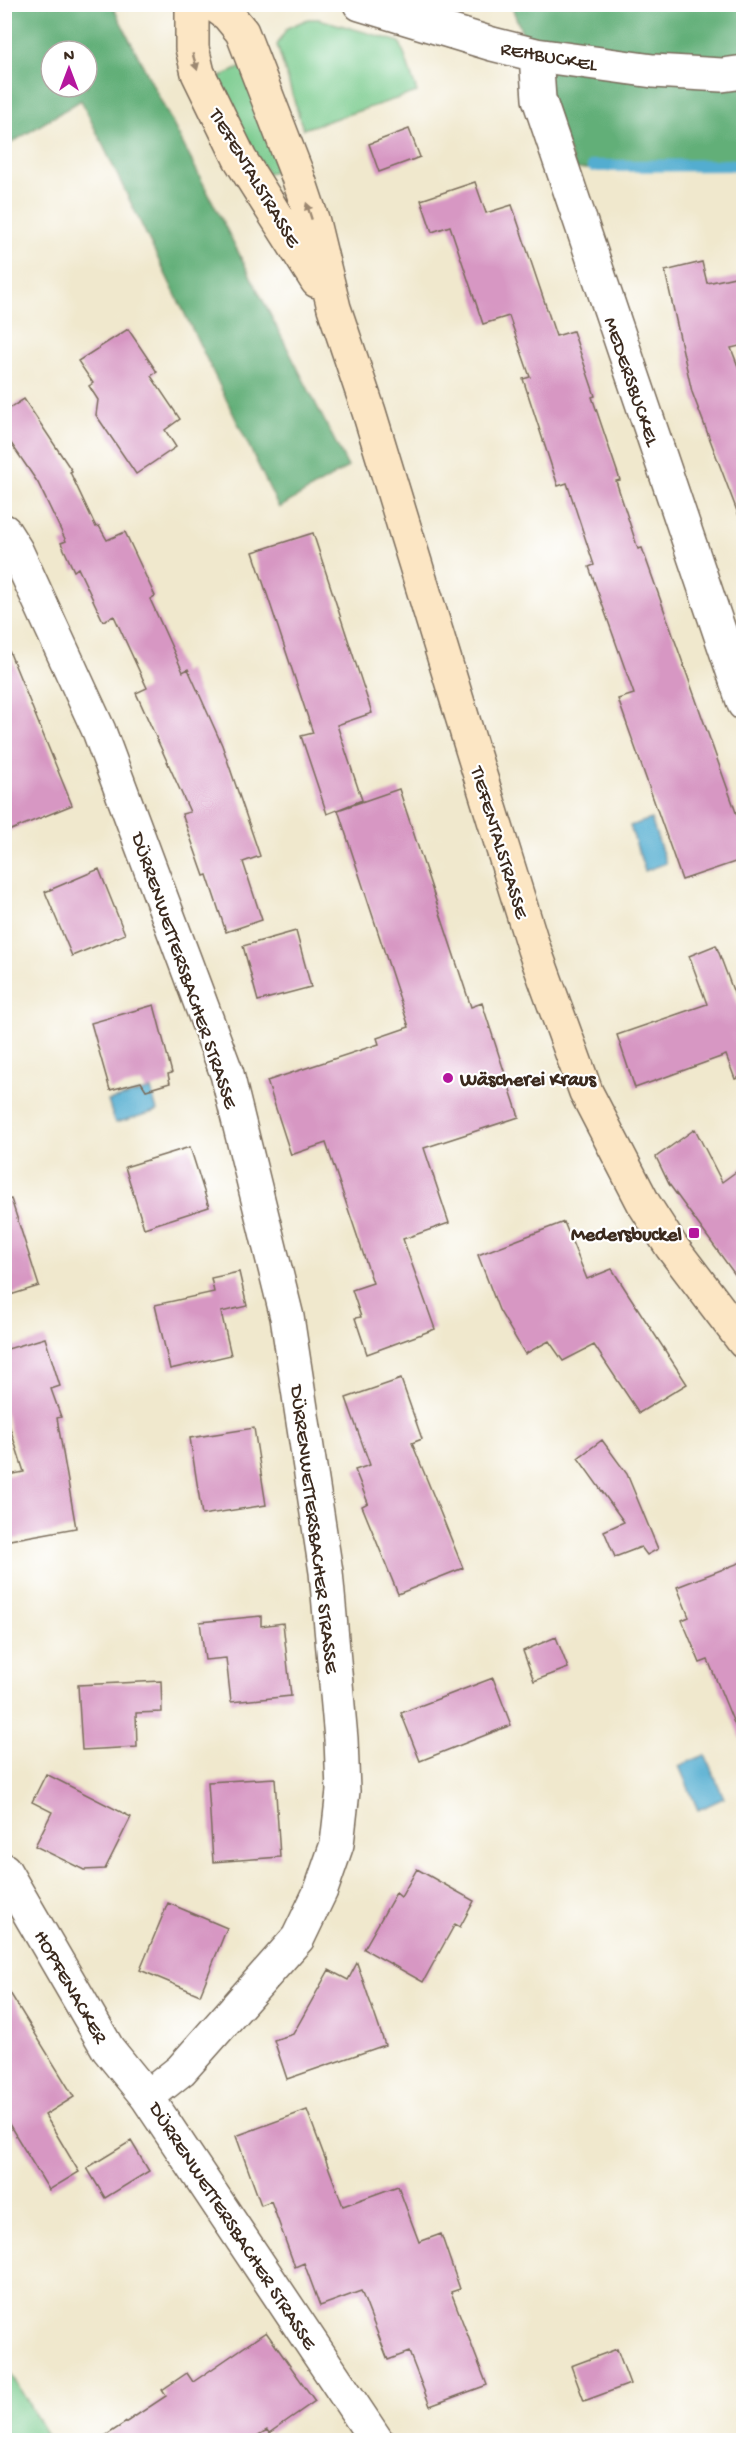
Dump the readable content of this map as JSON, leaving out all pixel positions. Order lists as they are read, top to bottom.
{
  "streets": {
    "street": [
      "REHBUCKEL",
      "TIEFENTALSTRASSE",
      "MEDERSBUCKEL",
      "DÜRRENWETTERSBACHER STRASSE",
      "HOPFENACKER"
    ]
  },
  "crossings": [
    ["REHBUCKEL", "MEDERSBUCKEL"],
    ["DÜRRENWETTERSBACHER STRASSE", "HOPFENACKER"]
  ],
  "places": {
    "other": ["Wäscherei Kraus"],
    "transit": ["Medersbuckel"]
  },
  "north": "top"
}
